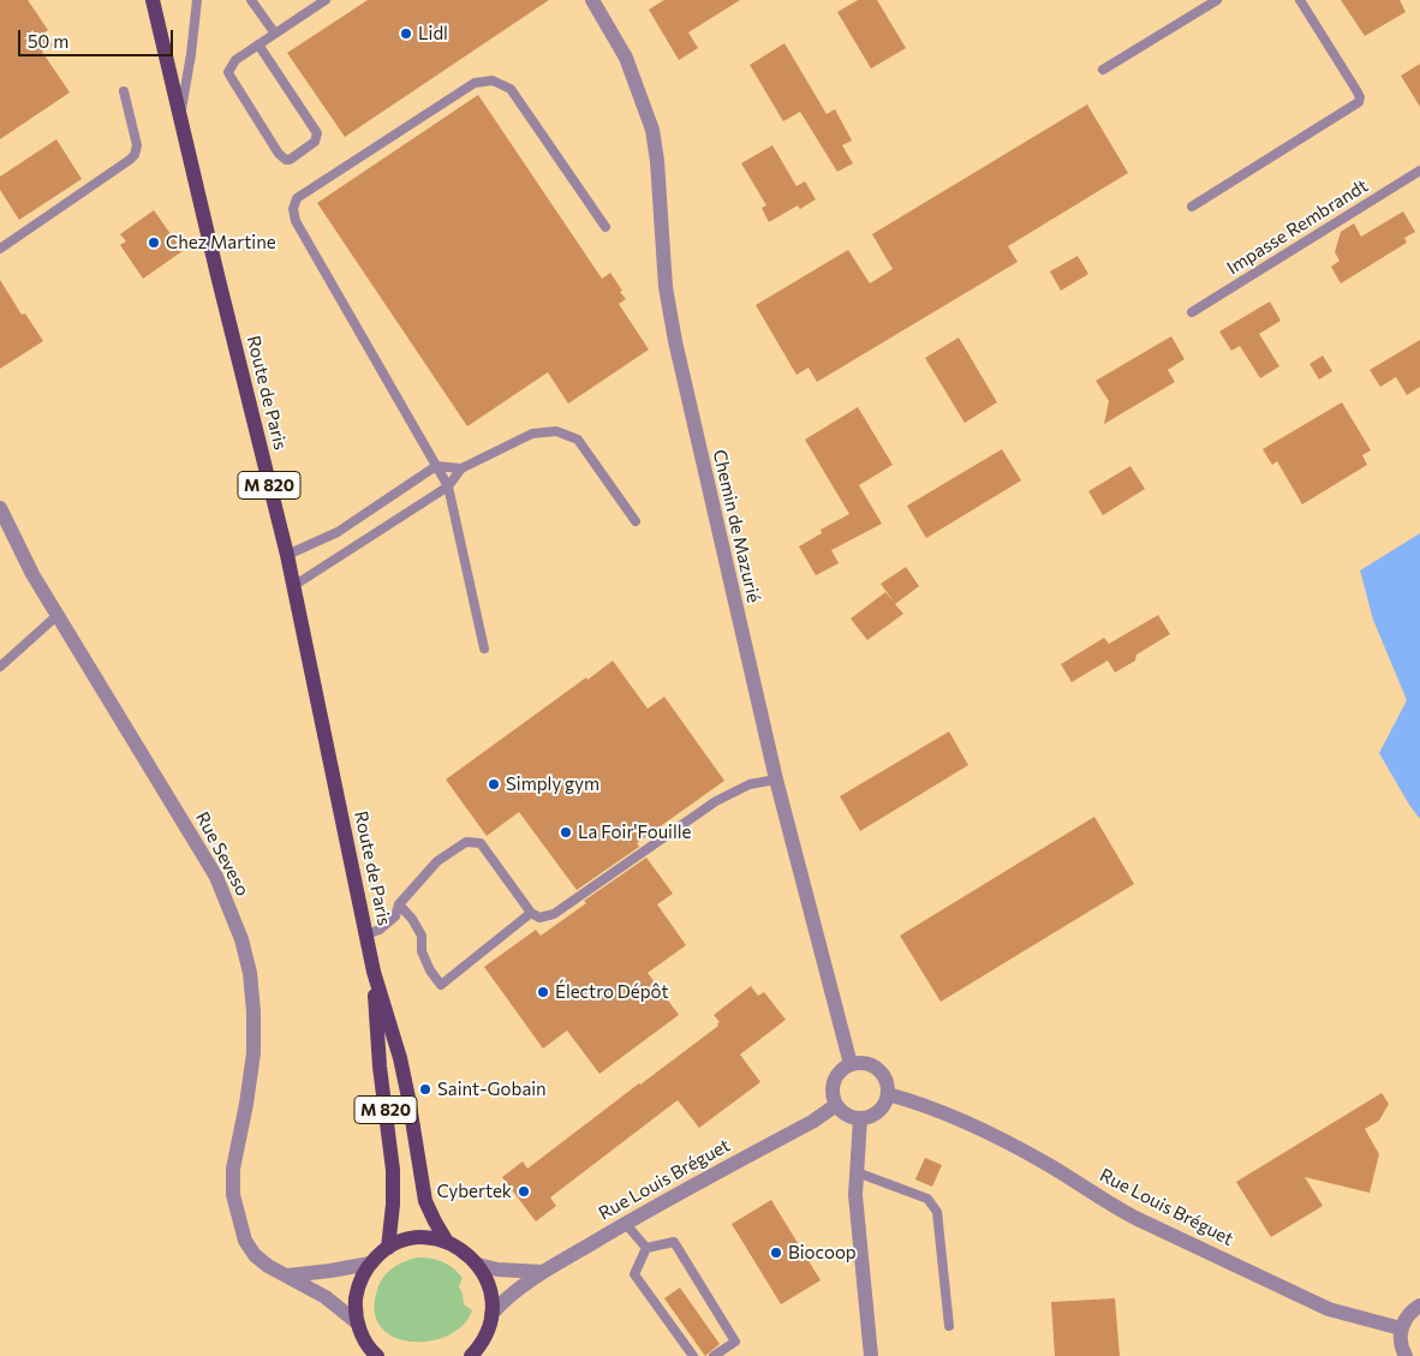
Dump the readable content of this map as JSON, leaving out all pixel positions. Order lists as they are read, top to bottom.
{
  "streets": {
    "main road": ["Route de Paris", "M 820"],
    "street": ["Chemin de Mazurié", "Rue Seveso", "Rue Louis Bréguet"],
    "lane": ["Impasse Rembrandt"]
  },
  "crossings": [
    ["Chemin de Mazurié", "Rue Louis Bréguet"]
  ],
  "places": [
    "Lidl",
    "Chez Martine",
    "Simply gym",
    "La Foir'Fouille",
    "Électro Dépôt",
    "Saint-Gobain",
    "Cybertek",
    "Biocoop"
  ],
  "scale_bar": "50 m"
}
